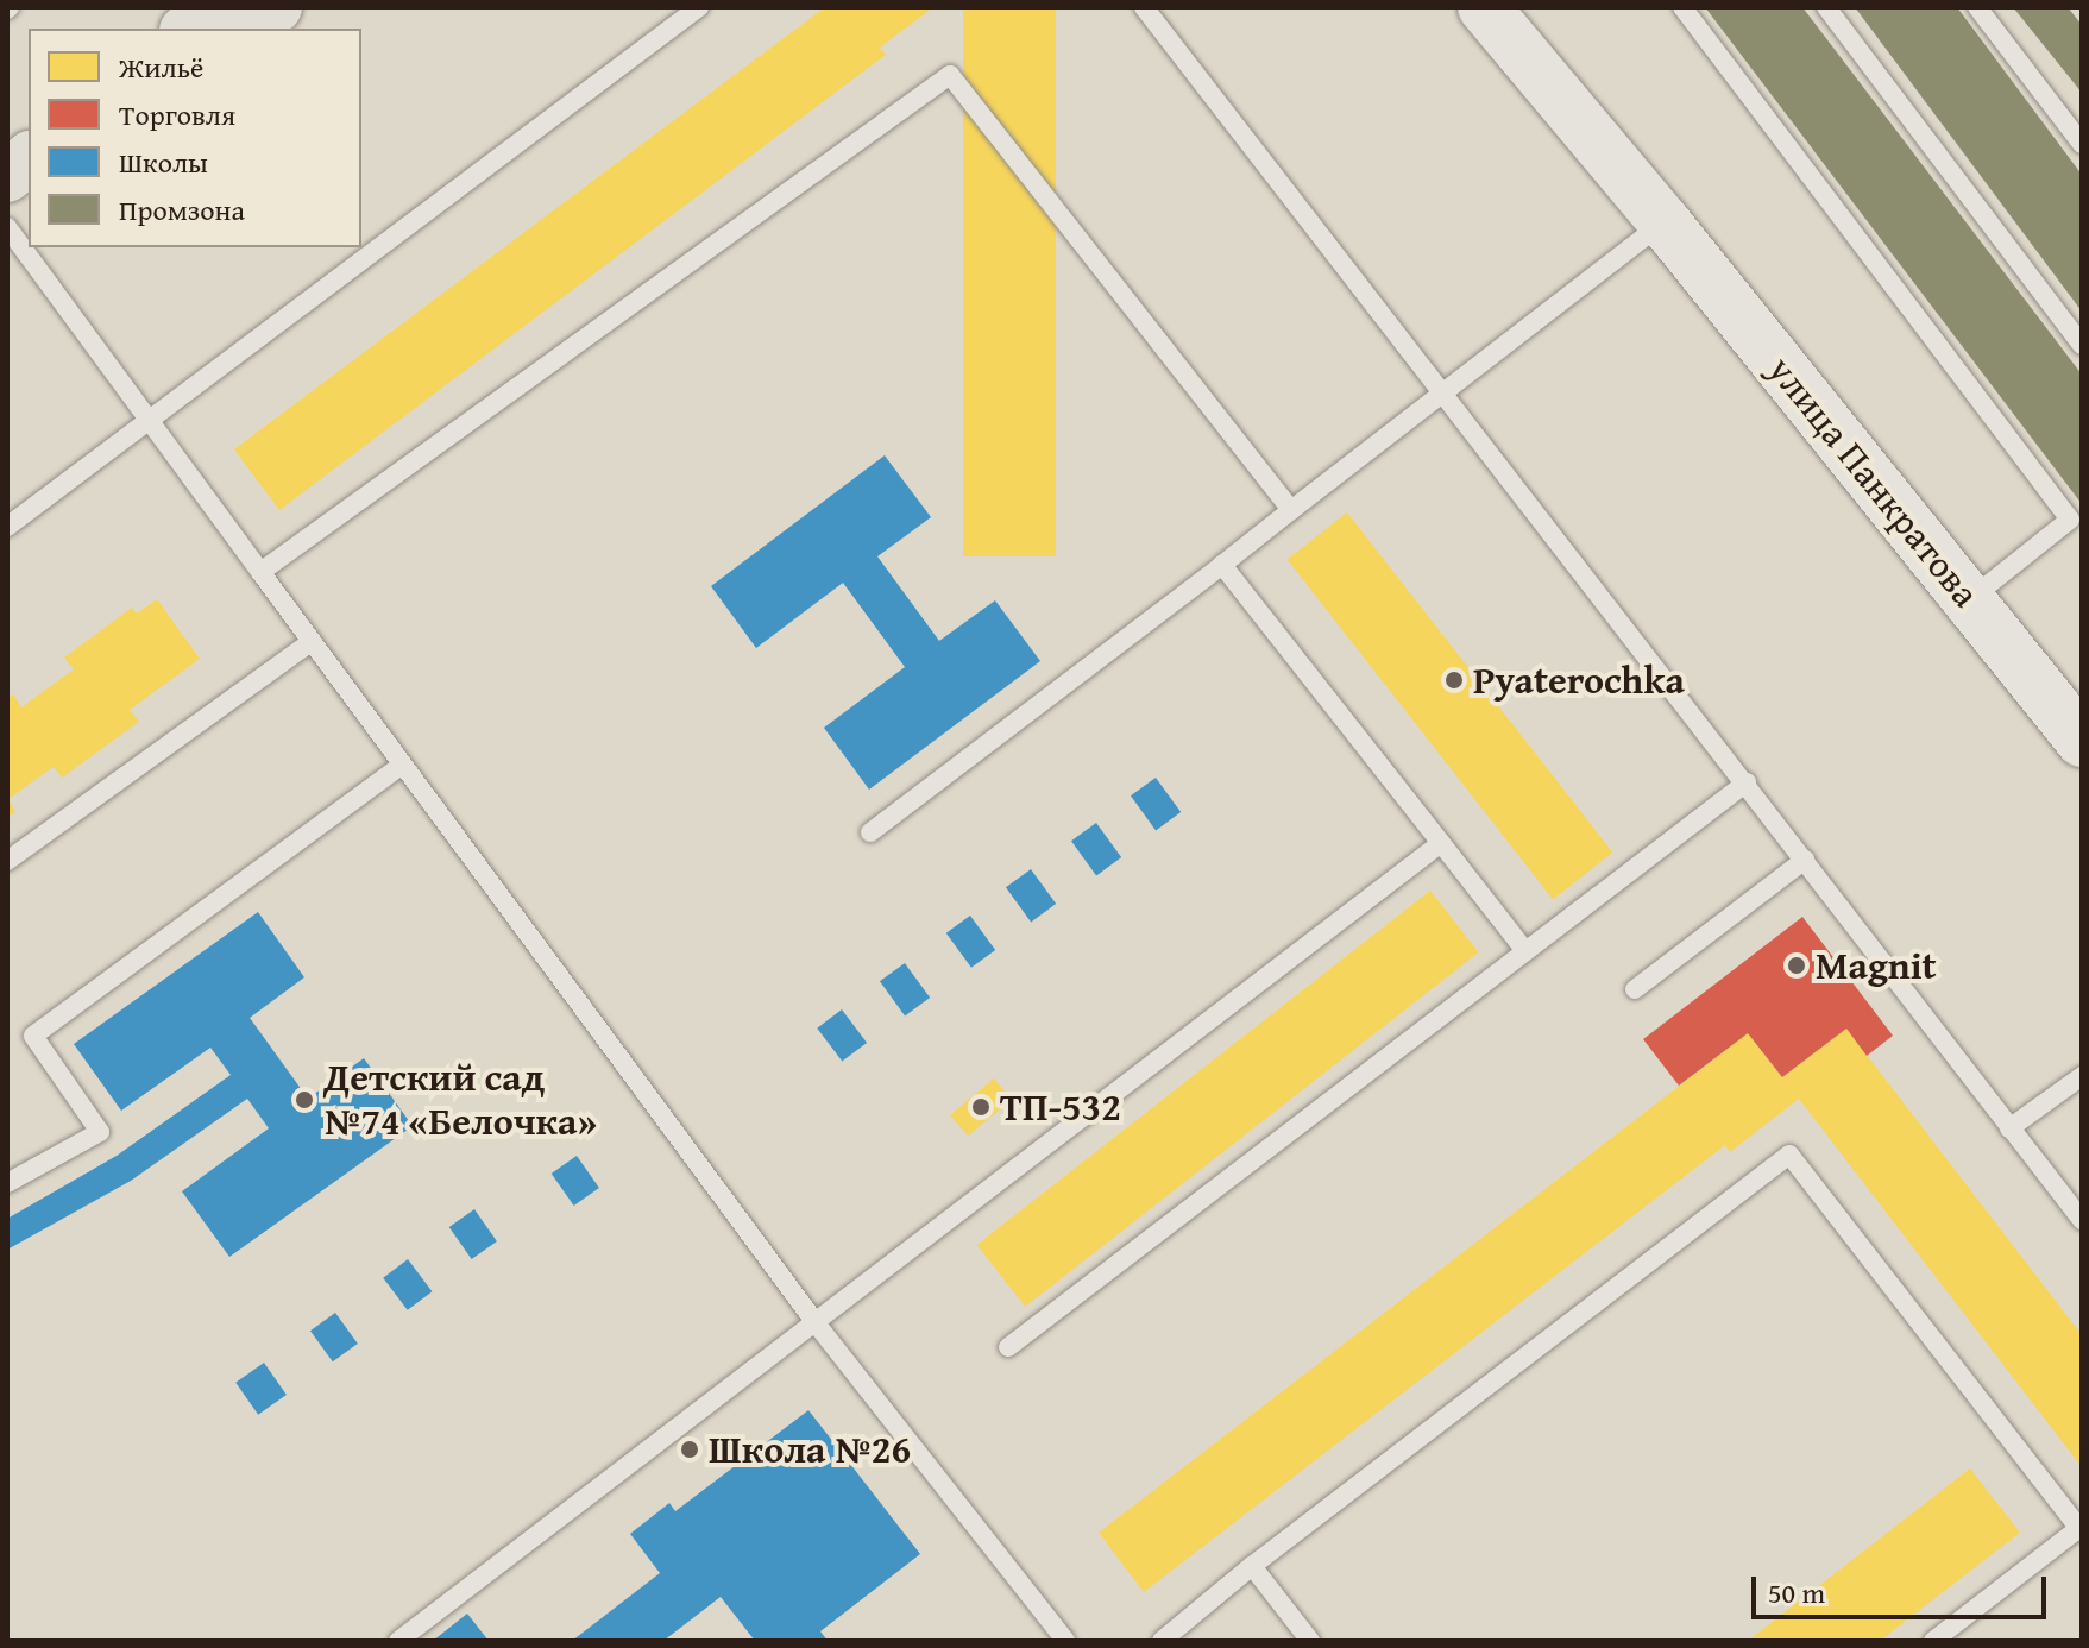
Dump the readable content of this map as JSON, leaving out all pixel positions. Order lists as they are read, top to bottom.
{
  "streets": {
    "main road": ["улица Панкратова"]
  },
  "places": [
    "Pyaterochka",
    "Magnit",
    "Детский сад №74 «Белочка»",
    "ТП-532",
    "Школа №26"
  ],
  "legend": [
    "Жильё",
    "Торговля",
    "Школы",
    "Промзона"
  ],
  "scale_bar": "50 m"
}
